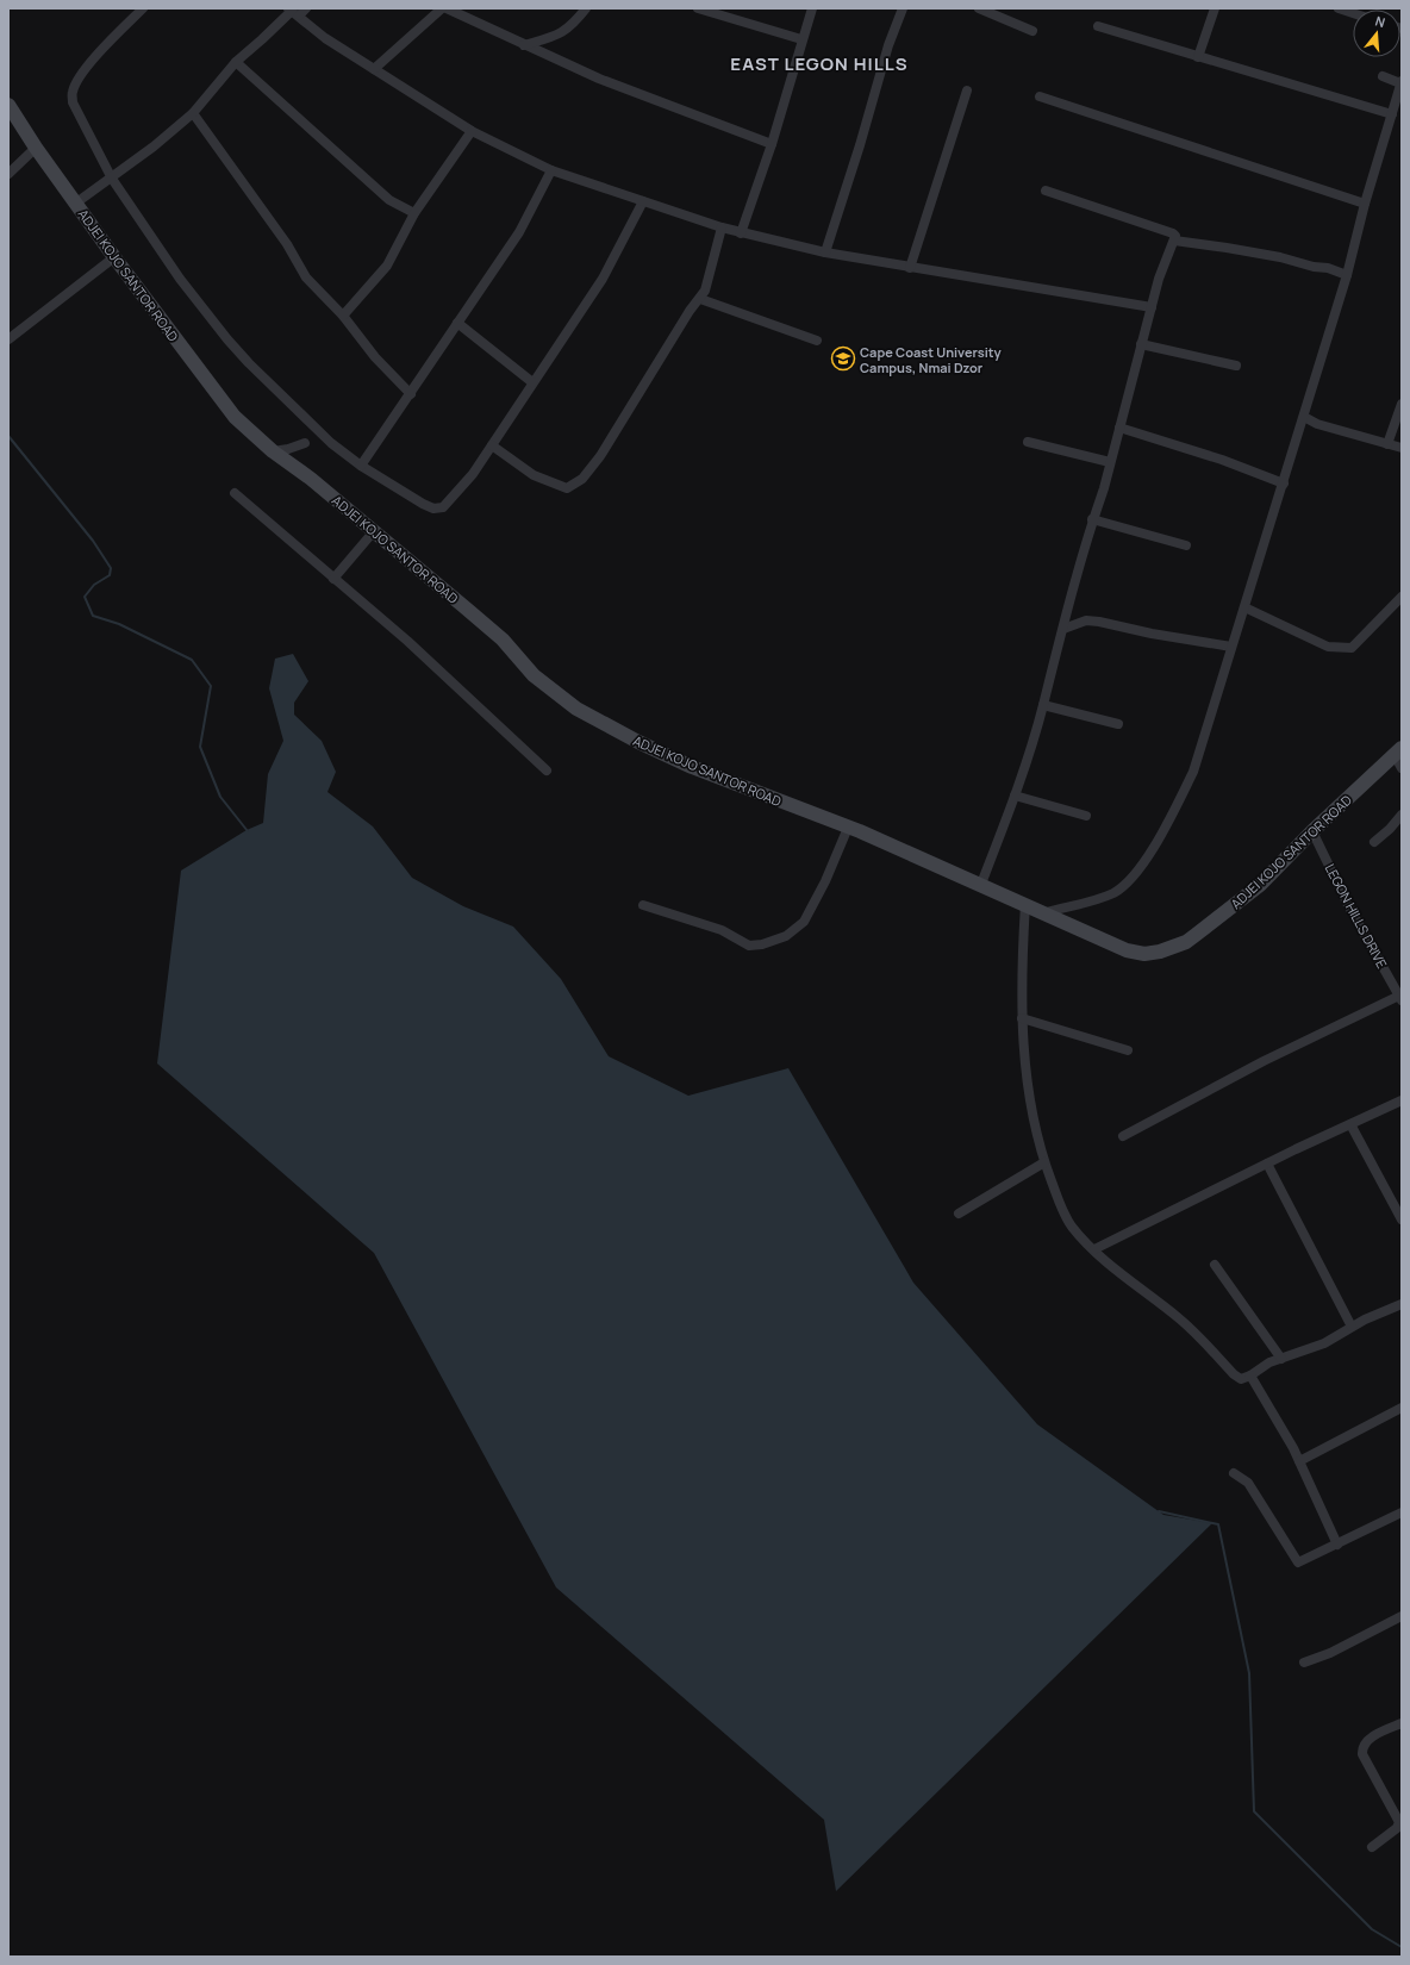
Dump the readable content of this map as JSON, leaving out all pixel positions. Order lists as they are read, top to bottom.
{
  "streets": {
    "street": ["ADJEI KOJO SANTOR ROAD", "LEGON HILLS DRIVE"]
  },
  "crossings": [
    ["ADJEI KOJO SANTOR ROAD", "LEGON HILLS DRIVE"]
  ],
  "districts": ["EAST LEGON HILLS"],
  "places": {
    "school or university": ["Cape Coast University Campus, Nmai Dzor"]
  },
  "north": "top"
}
